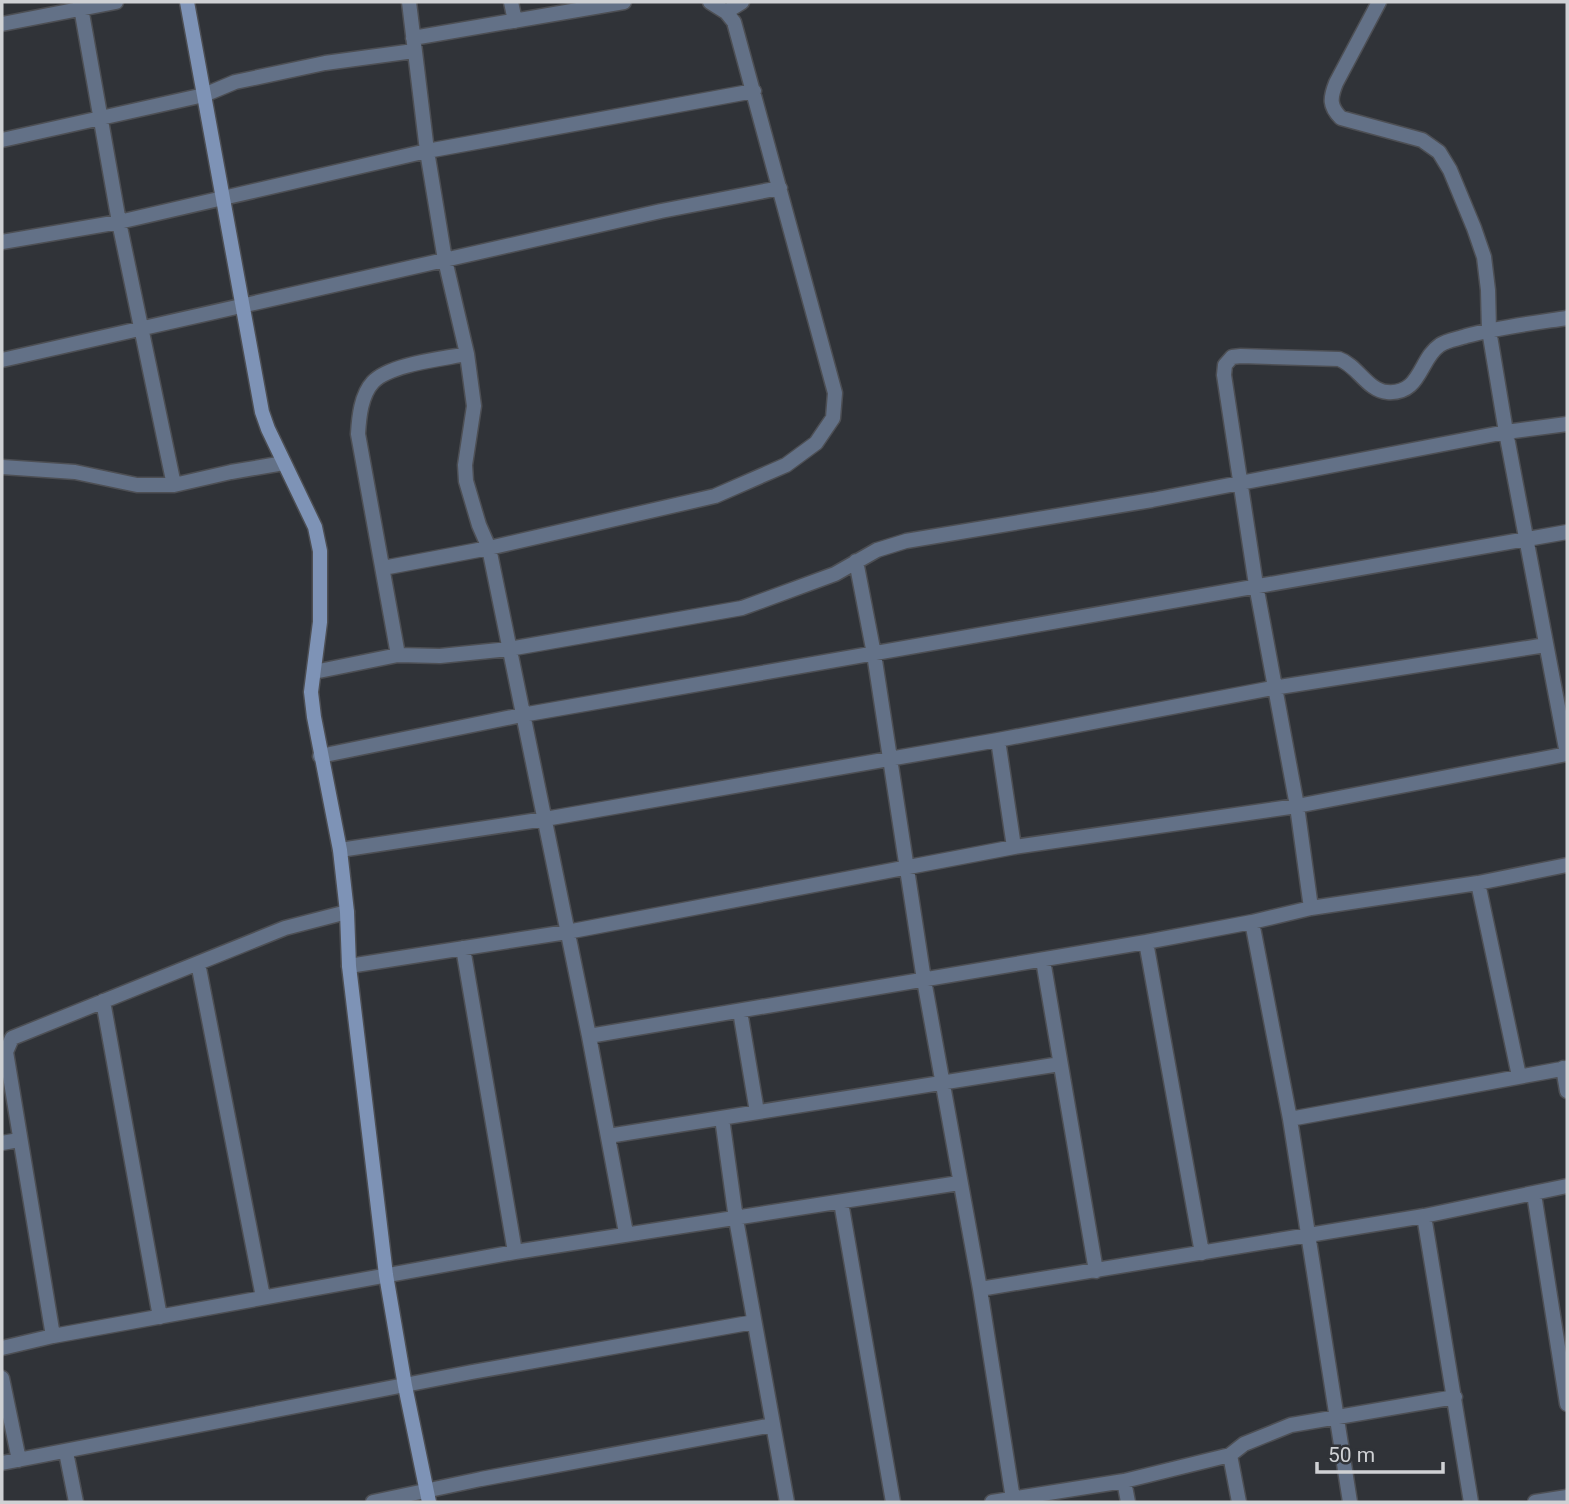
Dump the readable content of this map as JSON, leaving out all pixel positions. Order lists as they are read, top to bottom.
{
  "scale_bar": "50 m"
}
